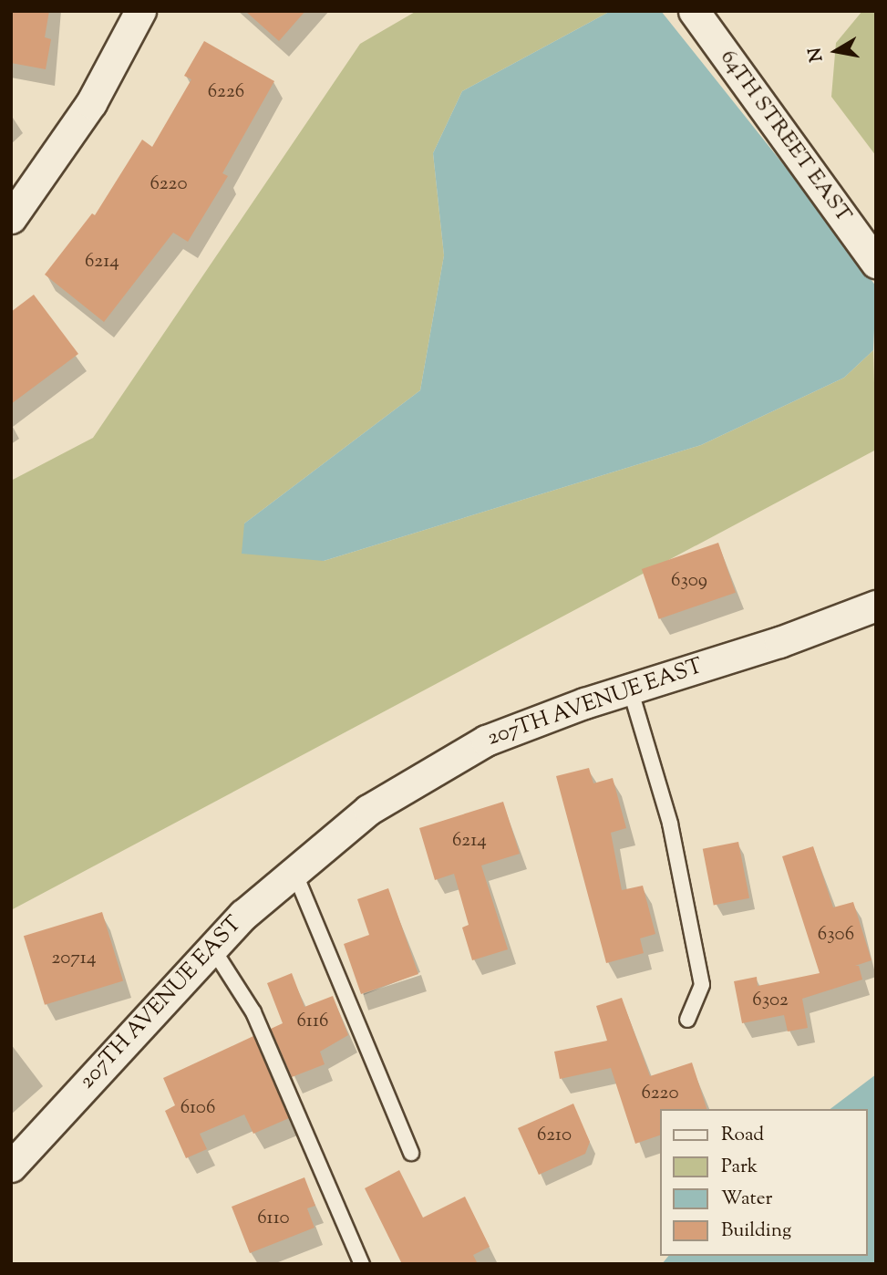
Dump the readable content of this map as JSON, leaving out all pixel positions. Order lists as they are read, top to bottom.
{
  "streets": {
    "street": ["64TH STREET EAST", "207TH AVENUE EAST"]
  },
  "house_numbers": [
    "6226",
    "6220",
    "6214",
    "6309",
    "6214",
    "6306",
    "20714",
    "6302",
    "6116",
    "6220",
    "6106",
    "6210",
    "6110"
  ],
  "legend": [
    "Road",
    "Park",
    "Water",
    "Building"
  ],
  "north": "left"
}
